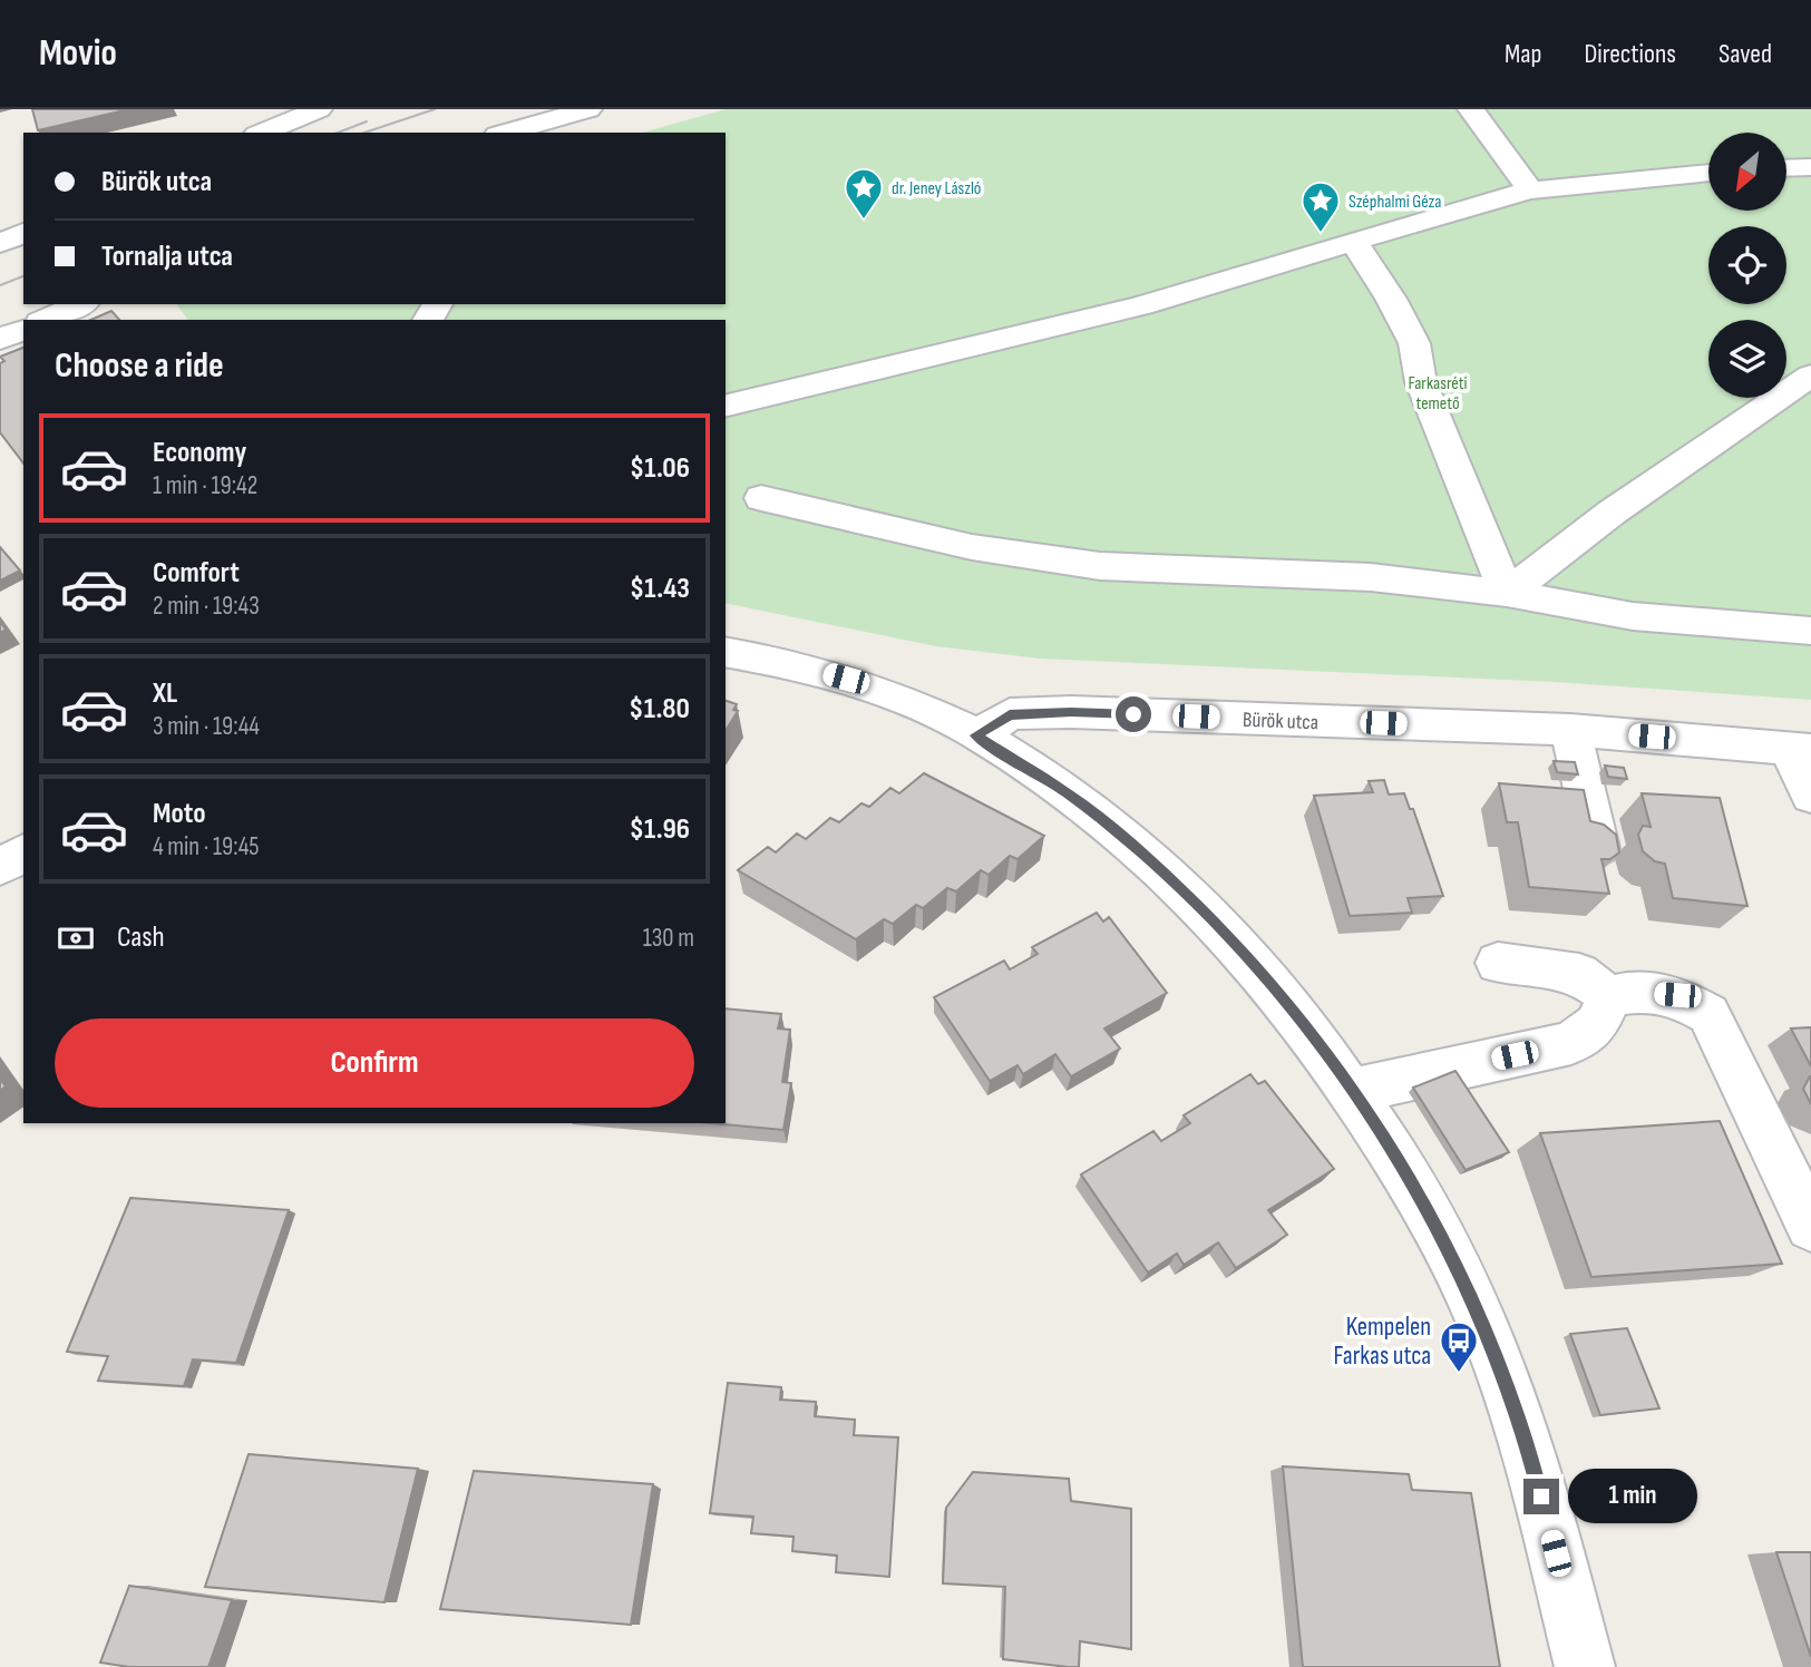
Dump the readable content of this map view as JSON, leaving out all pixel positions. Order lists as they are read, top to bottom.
{
  "streets": {
    "street": ["Bürök utca"]
  },
  "parks": ["Farkasréti temető"],
  "places": {
    "place": ["dr. Jeney László", "Széphalmi Géza"],
    "bus stop": ["Kempelen Farkas utca"]
  },
  "north": "bottom left",
  "page": {
    "header": "Movio",
    "nav": ["Map", "Directions", "Saved"],
    "banner": ["Bürök utca", "Tornalja utca"],
    "heading": "Choose a ride",
    "list": [
      {
        "name": "Economy",
        "note": "1 min · 19:42",
        "value": "$1.06"
      },
      {
        "name": "Comfort",
        "note": "2 min · 19:43",
        "value": "$1.43"
      },
      {
        "name": "XL",
        "note": "3 min · 19:44",
        "value": "$1.80"
      },
      {
        "name": "Moto",
        "note": "4 min · 19:45",
        "value": "$1.96"
      }
    ],
    "pay": ["Cash", "130 m"],
    "buttons": "Confirm",
    "bubble": "1 min"
  }
}
